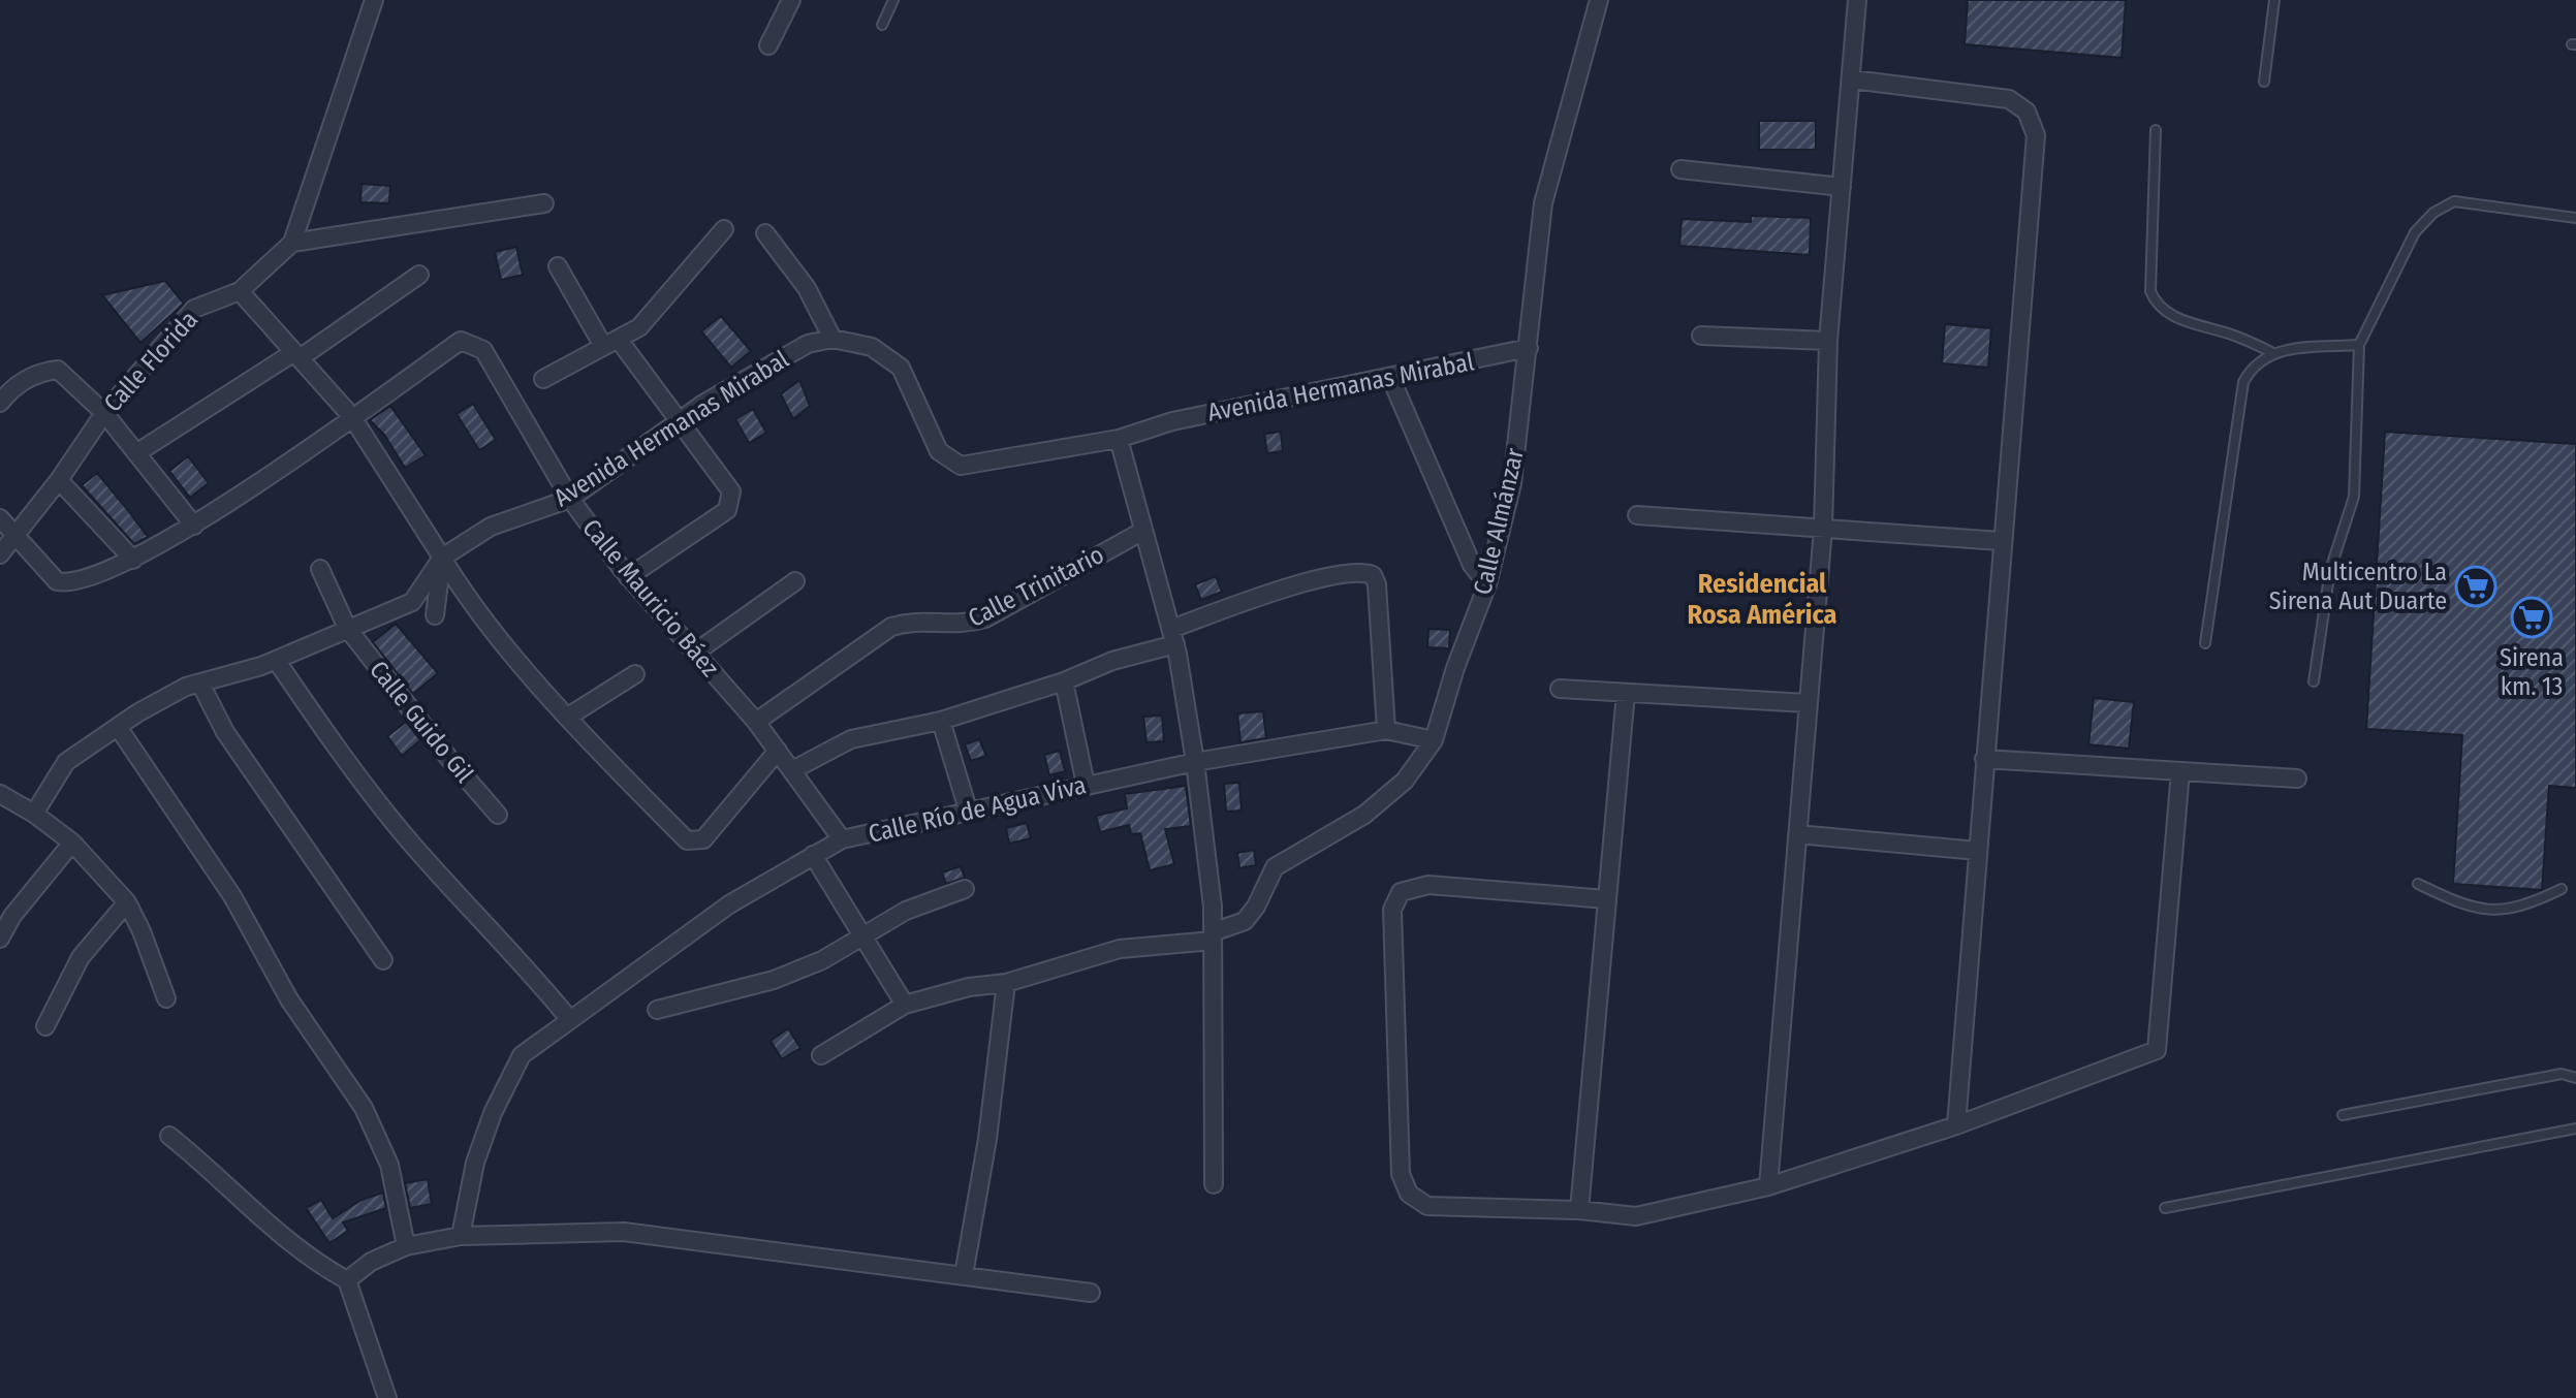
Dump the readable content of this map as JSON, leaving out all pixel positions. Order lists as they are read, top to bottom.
{
  "streets": {
    "street": [
      "Calle Florida",
      "Avenida Hermanas Mirabal",
      "Calle Almánzar",
      "Calle Trinitario",
      "Calle Mauricio Báez",
      "Calle Guido Gil",
      "Calle Río de Agua Viva"
    ]
  },
  "crossings": [
    ["Avenida Hermanas Mirabal", "Calle Almánzar"],
    ["Avenida Hermanas Mirabal", "Calle Mauricio Báez"],
    ["Avenida Hermanas Mirabal", "Calle Guido Gil"],
    ["Calle Almánzar", "Calle Río de Agua Viva"],
    ["Calle Trinitario", "Calle Mauricio Báez"],
    ["Calle Mauricio Báez", "Calle Río de Agua Viva"]
  ],
  "districts": ["Residencial Rosa América"],
  "places": {
    "supermarket": ["Multicentro La Sirena Aut Duarte", "Sirena km. 13"]
  }
}
